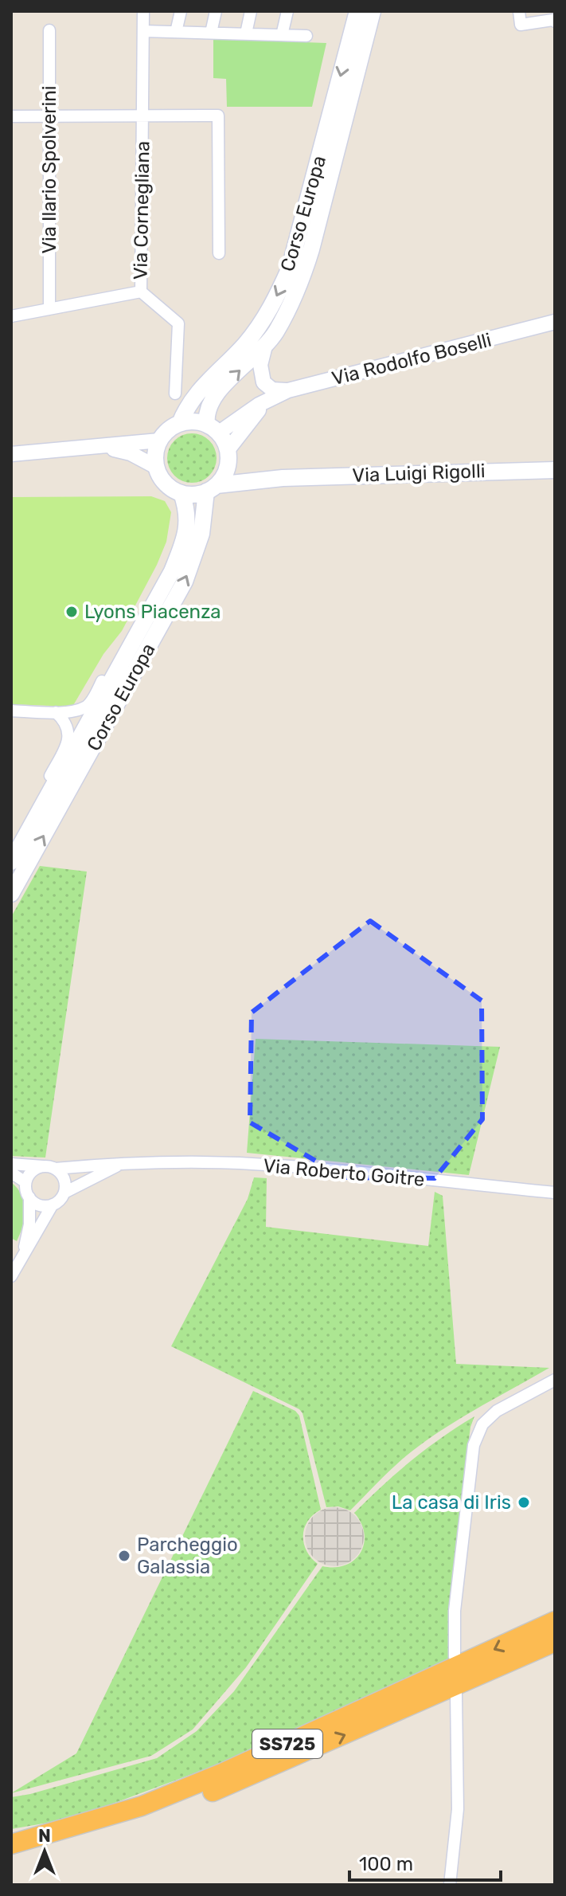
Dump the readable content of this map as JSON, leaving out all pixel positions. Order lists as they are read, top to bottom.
{
  "streets": {
    "highway": ["SS725"],
    "main road": ["Corso Europa", "Via Rodolfo Boselli", "Via Luigi Rigolli"],
    "street": ["Via Ilario Spolverini", "Via Cornegliana", "Via Roberto Goitre"]
  },
  "crossings": [
    ["Corso Europa", "Via Rodolfo Boselli"],
    ["Corso Europa", "Via Luigi Rigolli"],
    ["Via Rodolfo Boselli", "Via Luigi Rigolli"]
  ],
  "places": ["Lyons Piacenza", "La casa di Iris", "Parcheggio Galassia"],
  "scale_bar": "100 m",
  "north": "top"
}
